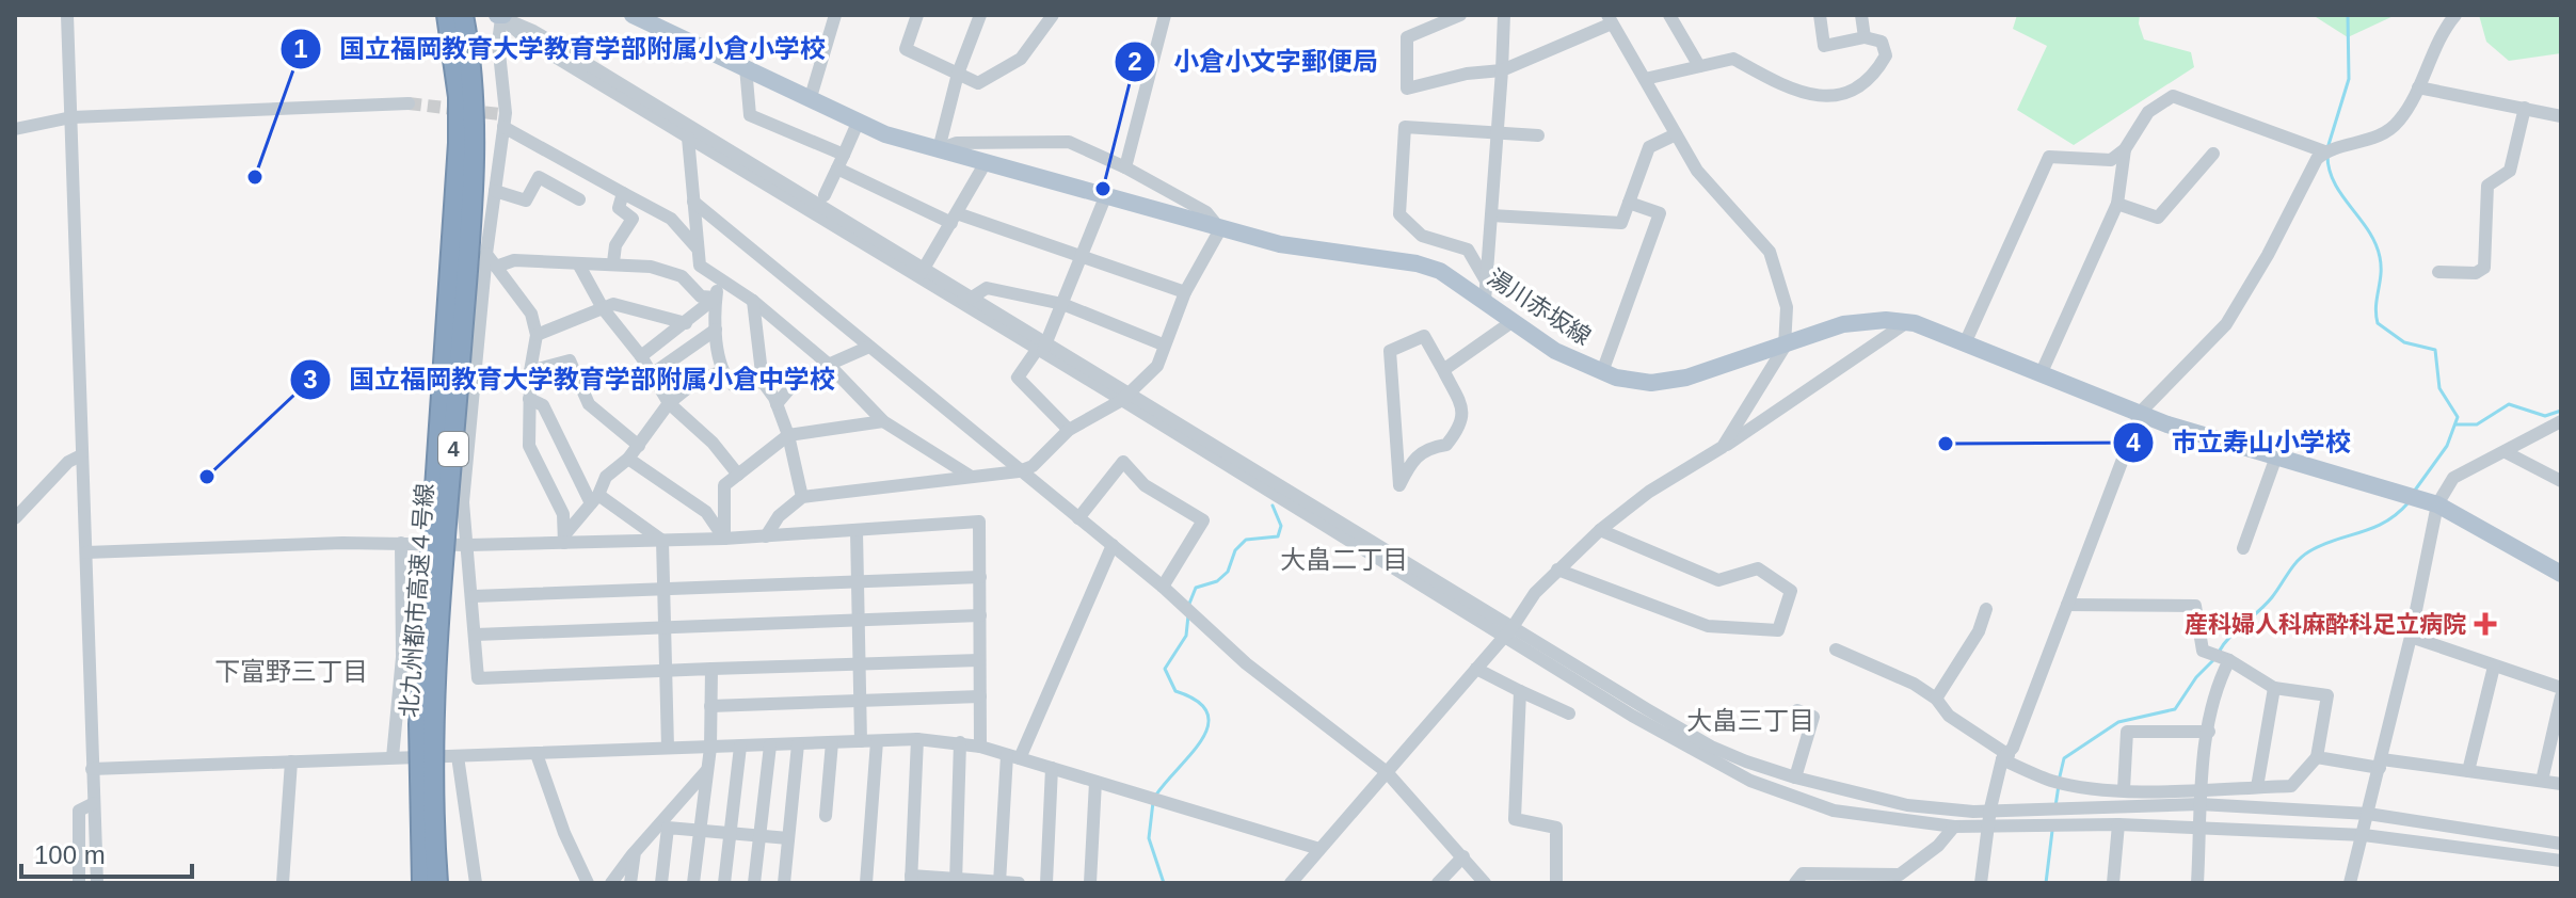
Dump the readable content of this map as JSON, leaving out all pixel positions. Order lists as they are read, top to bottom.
{
  "streets": {
    "highway": ["4", "北九州都市高速４号線"],
    "main road": ["湯川赤坂線"]
  },
  "districts": ["大畠二丁目", "下富野三丁目", "大畠三丁目"],
  "places": {
    "other": [
      "国立福岡教育大学教育学部附属小倉小学校",
      "小倉小文字郵便局",
      "市立寿山小学校",
      "国立福岡教育大学教育学部附属小倉中学校"
    ],
    "health": ["産科婦人科麻酔科足立病院"]
  },
  "scale_bar": "100 m"
}
